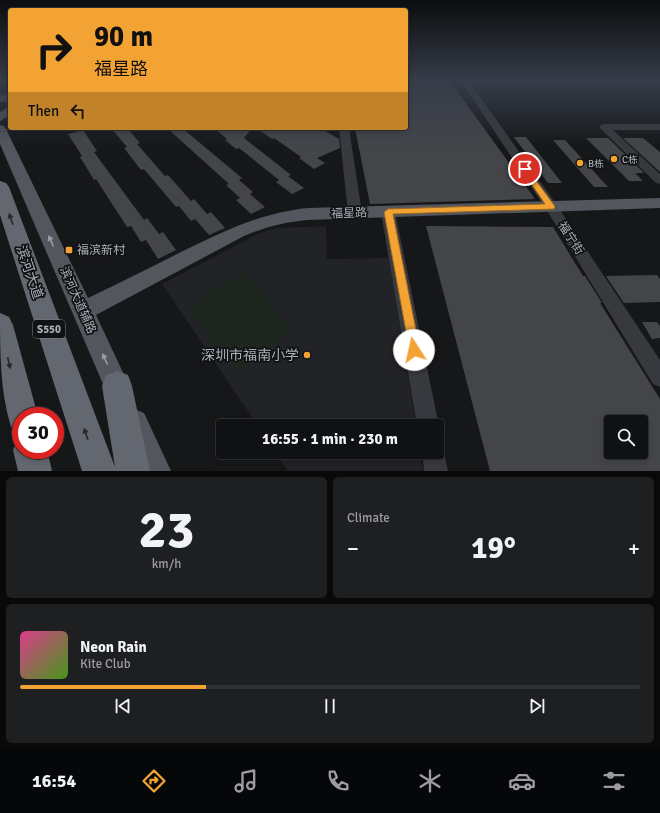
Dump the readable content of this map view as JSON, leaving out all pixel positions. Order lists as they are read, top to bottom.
{
  "streets": {
    "highway": ["滨河大道", "S550"],
    "main road": ["福星路", "滨河大道辅路"],
    "street": ["福宁街"]
  },
  "crossings": [
    ["福星路", "福宁街"],
    ["福星路", "滨河大道辅路"]
  ],
  "one_way": ["滨河大道辅路"],
  "places": {
    "other": ["C栋", "B栋", "深圳市福南小学"],
    "transit": ["福滨新村"]
  },
  "page": {
    "turn": ["90 m", "福星路"],
    "then": "Then",
    "limit": "30",
    "trip": "16:55 · 1 min · 230 m",
    "tile": [
      ["23", "km/h"],
      "Climate"
    ],
    "heat": ["−", "19°", "+"],
    "song": ["Neon Rain", "Kite Club"],
    "tabs": "16:54"
  }
}
